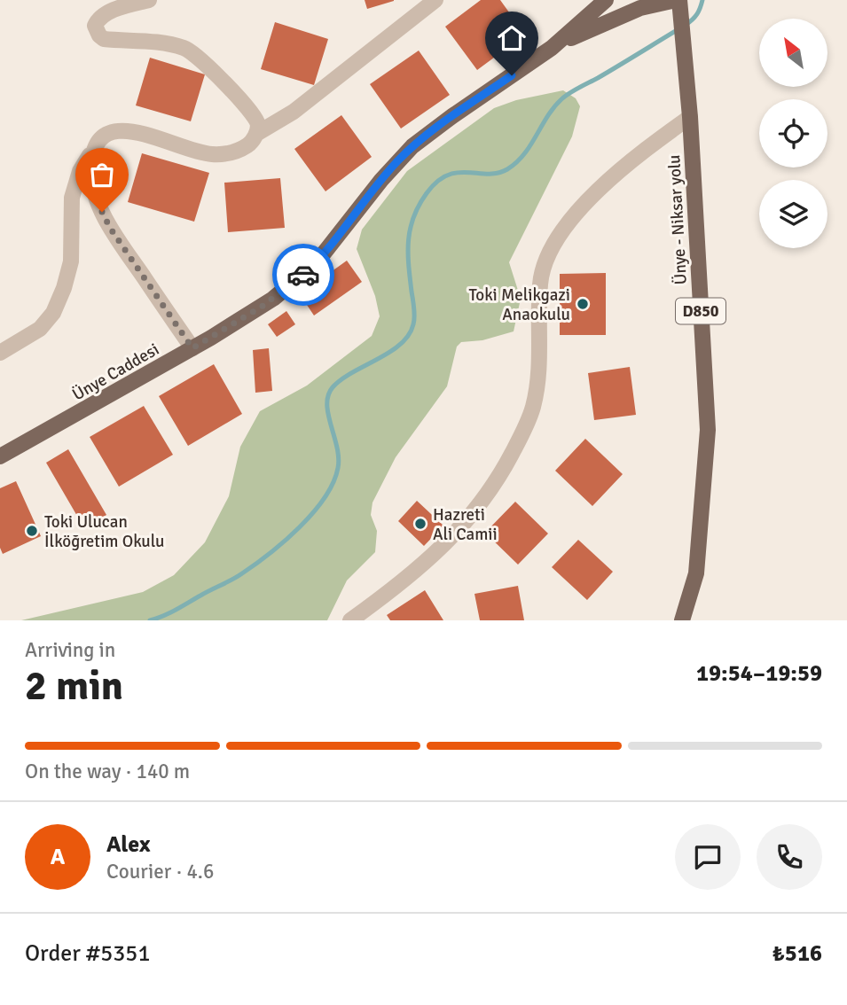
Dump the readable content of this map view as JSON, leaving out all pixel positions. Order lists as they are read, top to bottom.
{
  "streets": {
    "main road": ["Ünye - Niksar yolu", "D850", "Ünye Caddesi"]
  },
  "crossings": [
    ["Ünye - Niksar yolu", "Ünye Caddesi"]
  ],
  "places": ["Toki Melikgazi Anaokulu", "Hazreti Ali Camii", "Toki Ulucan İlköğretim Okulu"],
  "north": "top left",
  "page": {
    "heading": ["2 min", "Arriving in", "19:54–19:59"],
    "panel": [
      "Alex",
      "Courier · 4.6",
      "Order #5351",
      "₺516"
    ],
    "bar": "On the way · 140 m",
    "round": "A"
  }
}
